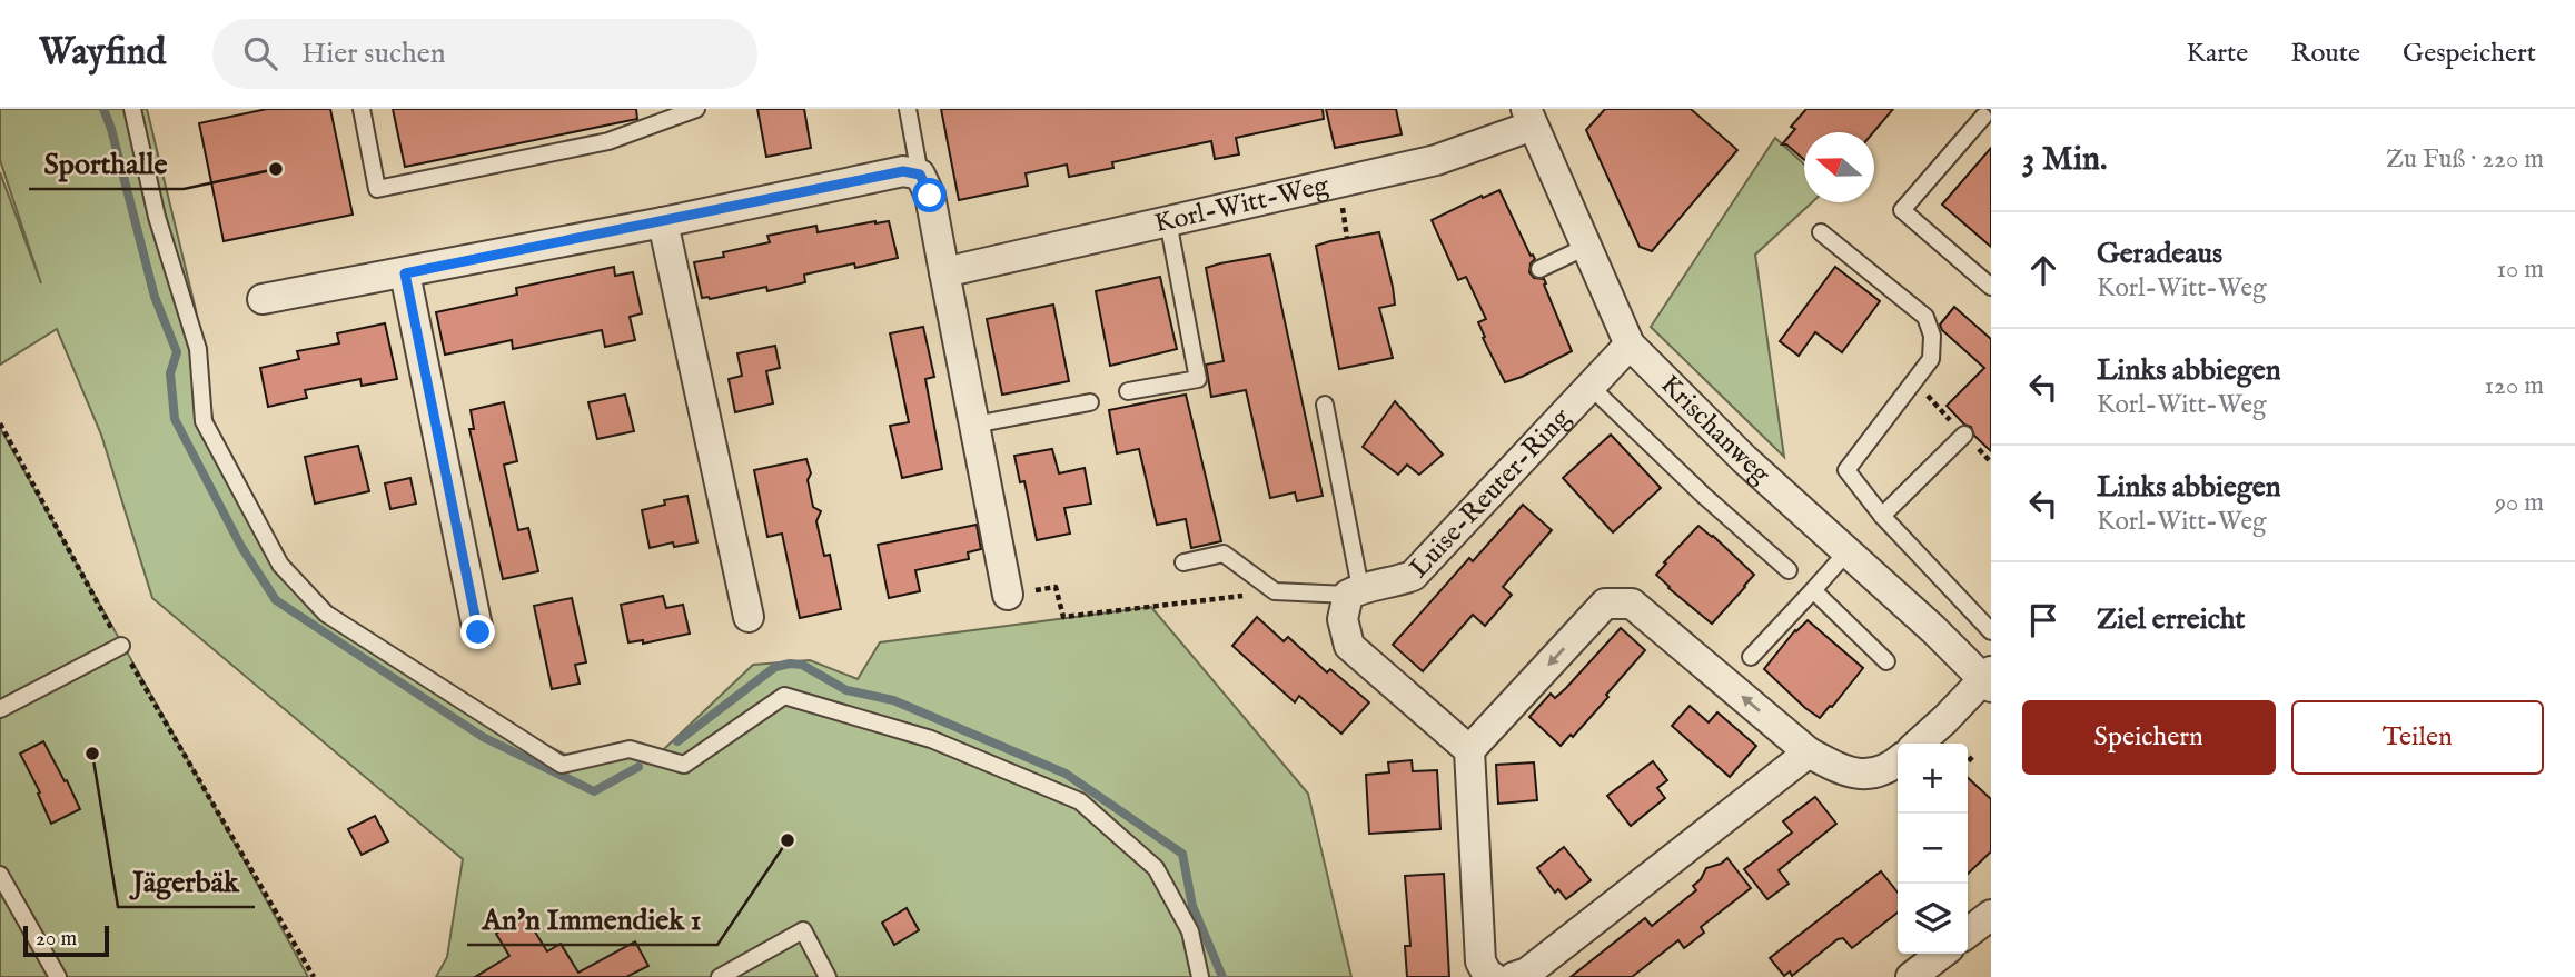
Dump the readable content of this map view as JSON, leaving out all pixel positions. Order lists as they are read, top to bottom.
{
  "streets": {
    "street": ["Korl-Witt-Weg", "Krischanweg", "Luise-Reuter-Ring"]
  },
  "crossings": [
    ["Korl-Witt-Weg", "Krischanweg"],
    ["Krischanweg", "Luise-Reuter-Ring"]
  ],
  "places": ["Sporthalle", "Jägerbäk", "An'n Immendiek 1"],
  "scale_bar": "20 m",
  "north": "left",
  "page": {
    "header": "Wayfind",
    "search": "Hier suchen",
    "nav": ["Karte", "Route", "Gespeichert"],
    "heading": ["3 Min.", "Zu Fuß · 220 m"],
    "list": [
      ["Geradeaus", "Korl-Witt-Weg", "10 m"],
      ["Links abbiegen", "Korl-Witt-Weg", "120 m"],
      ["Links abbiegen", "Korl-Witt-Weg", "90 m"],
      "Ziel erreicht"
    ],
    "buttons": ["Speichern", "Teilen"],
    "map_buttons": ["+", "−"],
    "scale": "20 m"
  }
}
